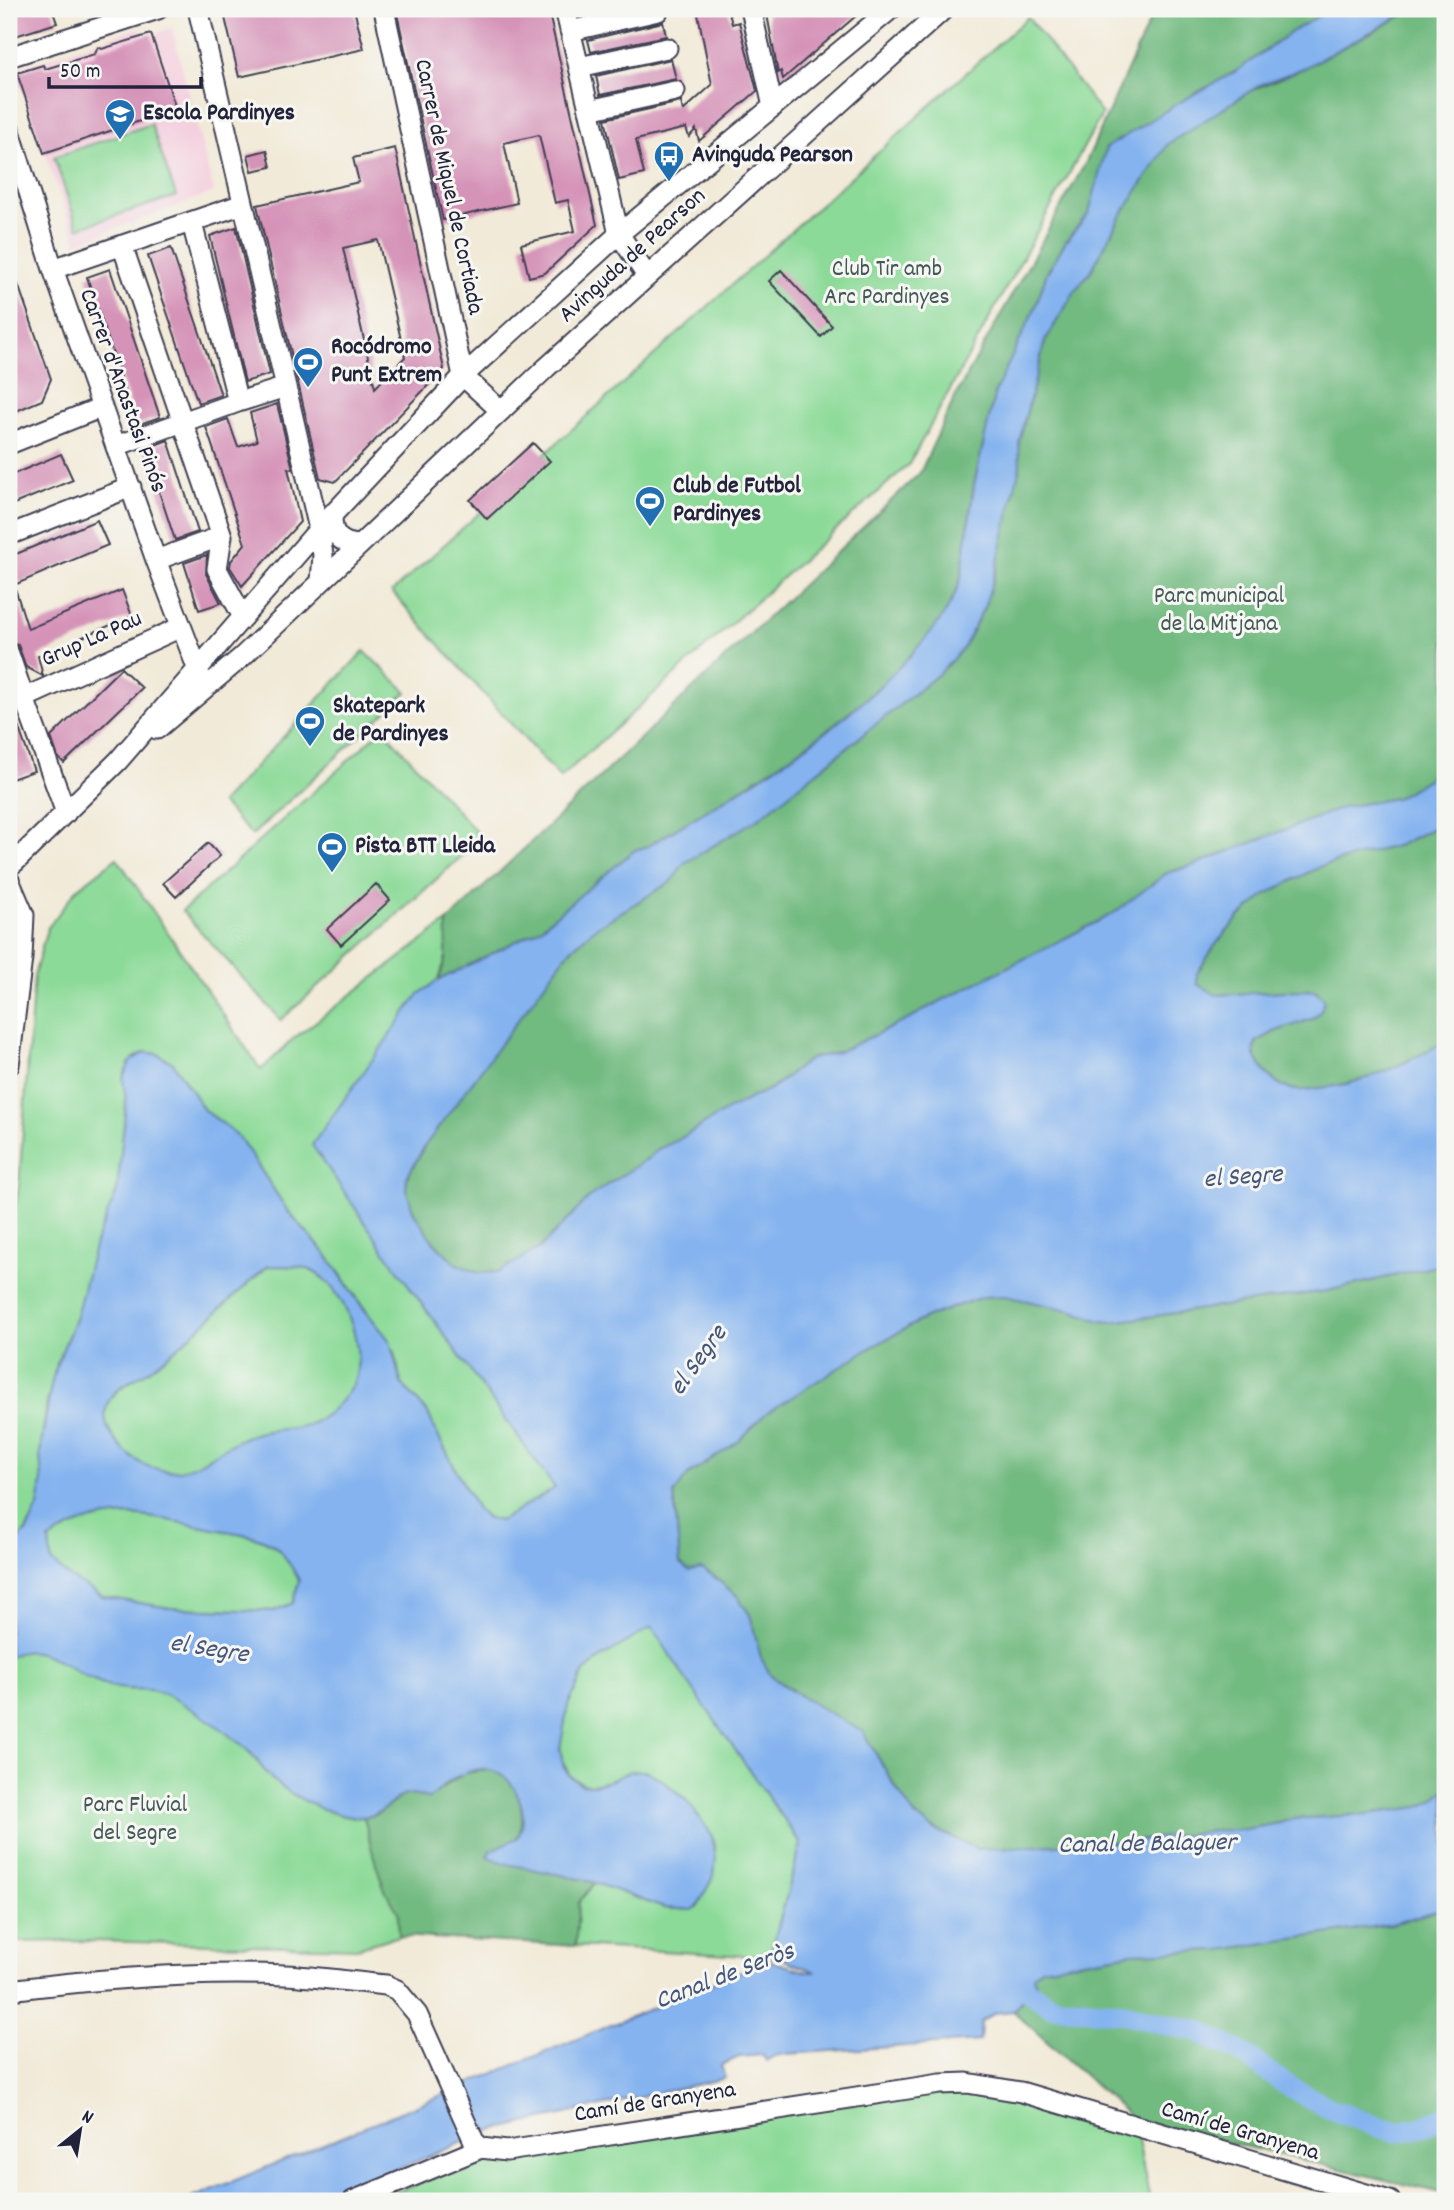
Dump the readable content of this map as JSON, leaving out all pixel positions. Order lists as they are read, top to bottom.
{
  "streets": {
    "street": [
      "Carrer de Miquel de Cortiada",
      "Avinguda de Pearson",
      "Carrer d'Anastasi Pinós",
      "Grup La Pau",
      "Camí de Granyena"
    ]
  },
  "crossings": [
    ["Carrer de Miquel de Cortiada", "Avinguda de Pearson"],
    ["Avinguda de Pearson", "Carrer d'Anastasi Pinós"],
    ["Carrer d'Anastasi Pinós", "Grup La Pau"]
  ],
  "water": ["el Segre", "Canal de Balaguer", "Canal de Seròs"],
  "parks": ["Club Tir amb Arc Pardinyes", "Parc municipal de la Mitjana", "Parc Fluvial del Segre"],
  "places": {
    "school or university": ["Escola Pardinyes"],
    "bus stop": ["Avinguda Pearson"],
    "sports": [
      "Rocódromo Punt Extrem",
      "Club de Futbol Pardinyes",
      "Skatepark de Pardinyes",
      "Pista BTT Lleida"
    ]
  },
  "scale_bar": "50 m",
  "north": "top right"
}
